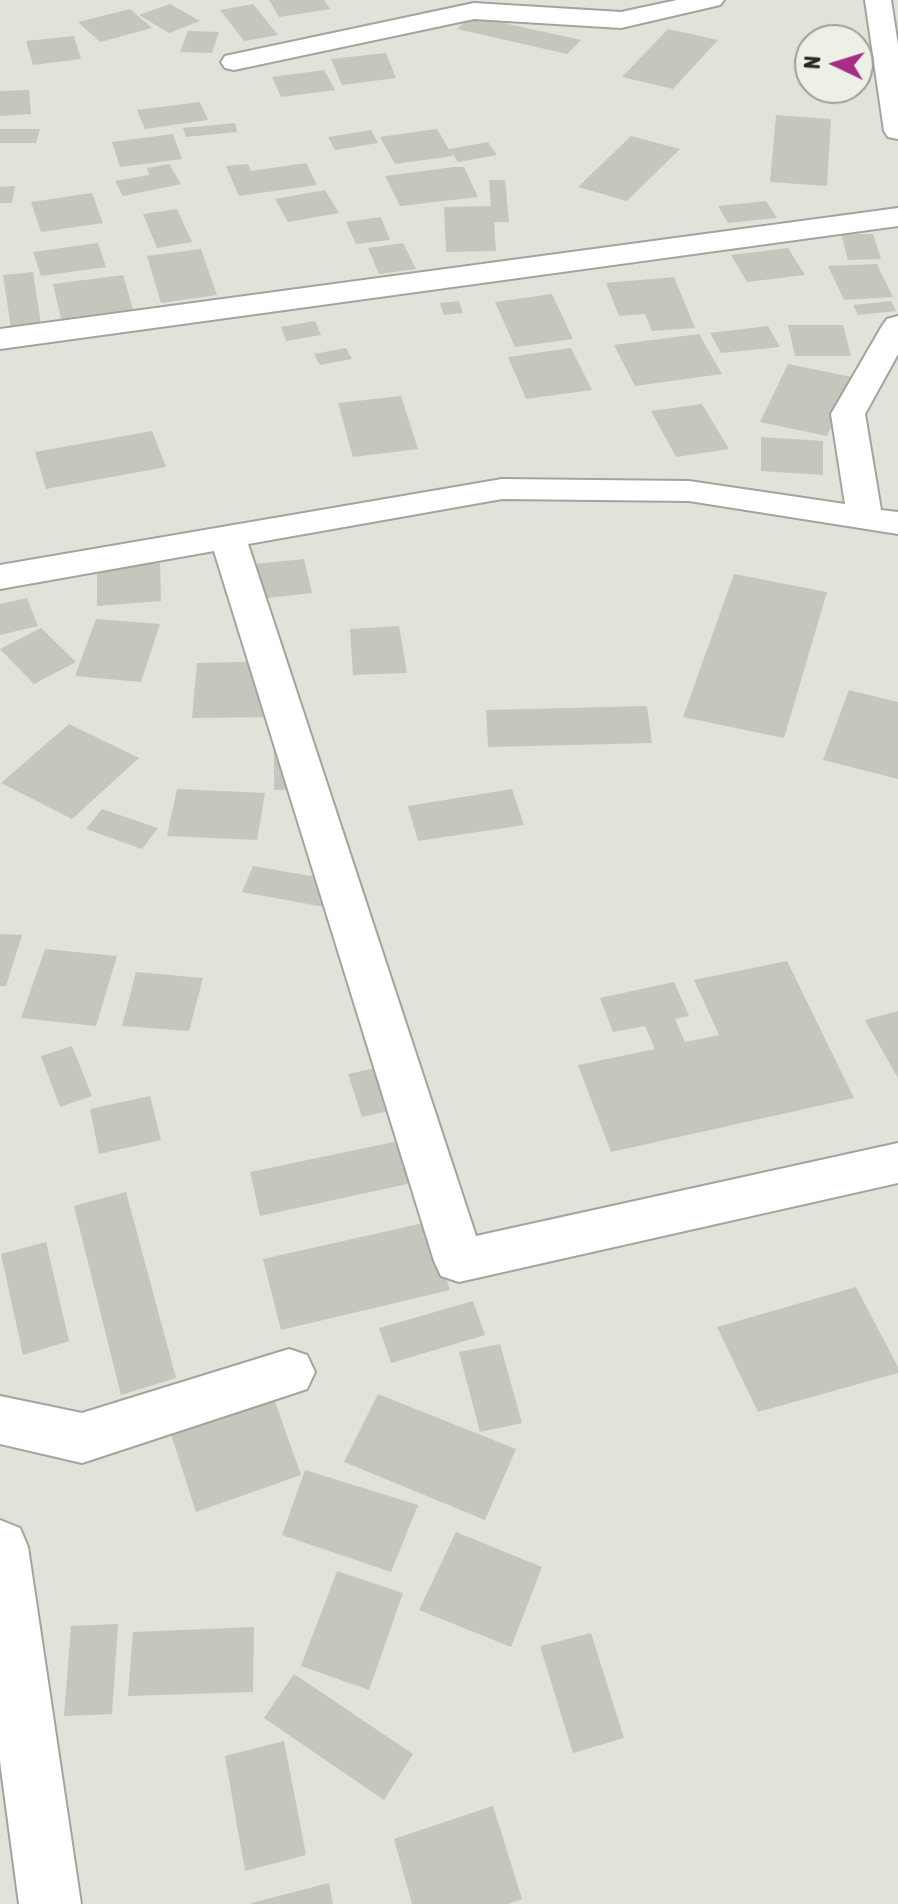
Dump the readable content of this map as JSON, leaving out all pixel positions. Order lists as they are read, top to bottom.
{
  "north": "left"
}
